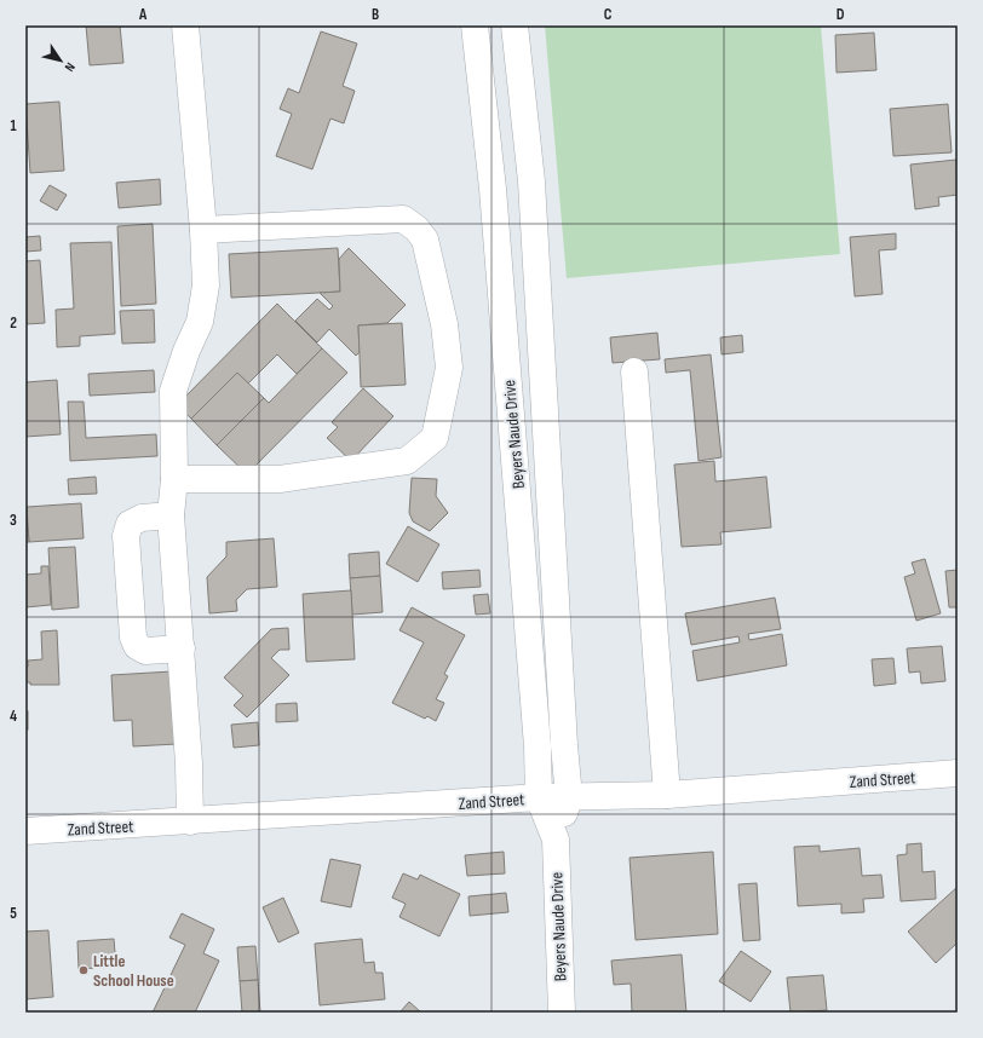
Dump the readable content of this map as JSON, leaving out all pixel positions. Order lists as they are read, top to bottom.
{
  "streets": {
    "street": ["Beyers Naude Drive", "Zand Street"]
  },
  "crossings": [
    ["Beyers Naude Drive", "Zand Street"]
  ],
  "places": ["Little School House"],
  "north": "bottom right",
  "grid": {
    "columns": [
      "A",
      "B",
      "C",
      "D"
    ],
    "rows": [
      "1",
      "2",
      "3",
      "4",
      "5"
    ]
  }
}
